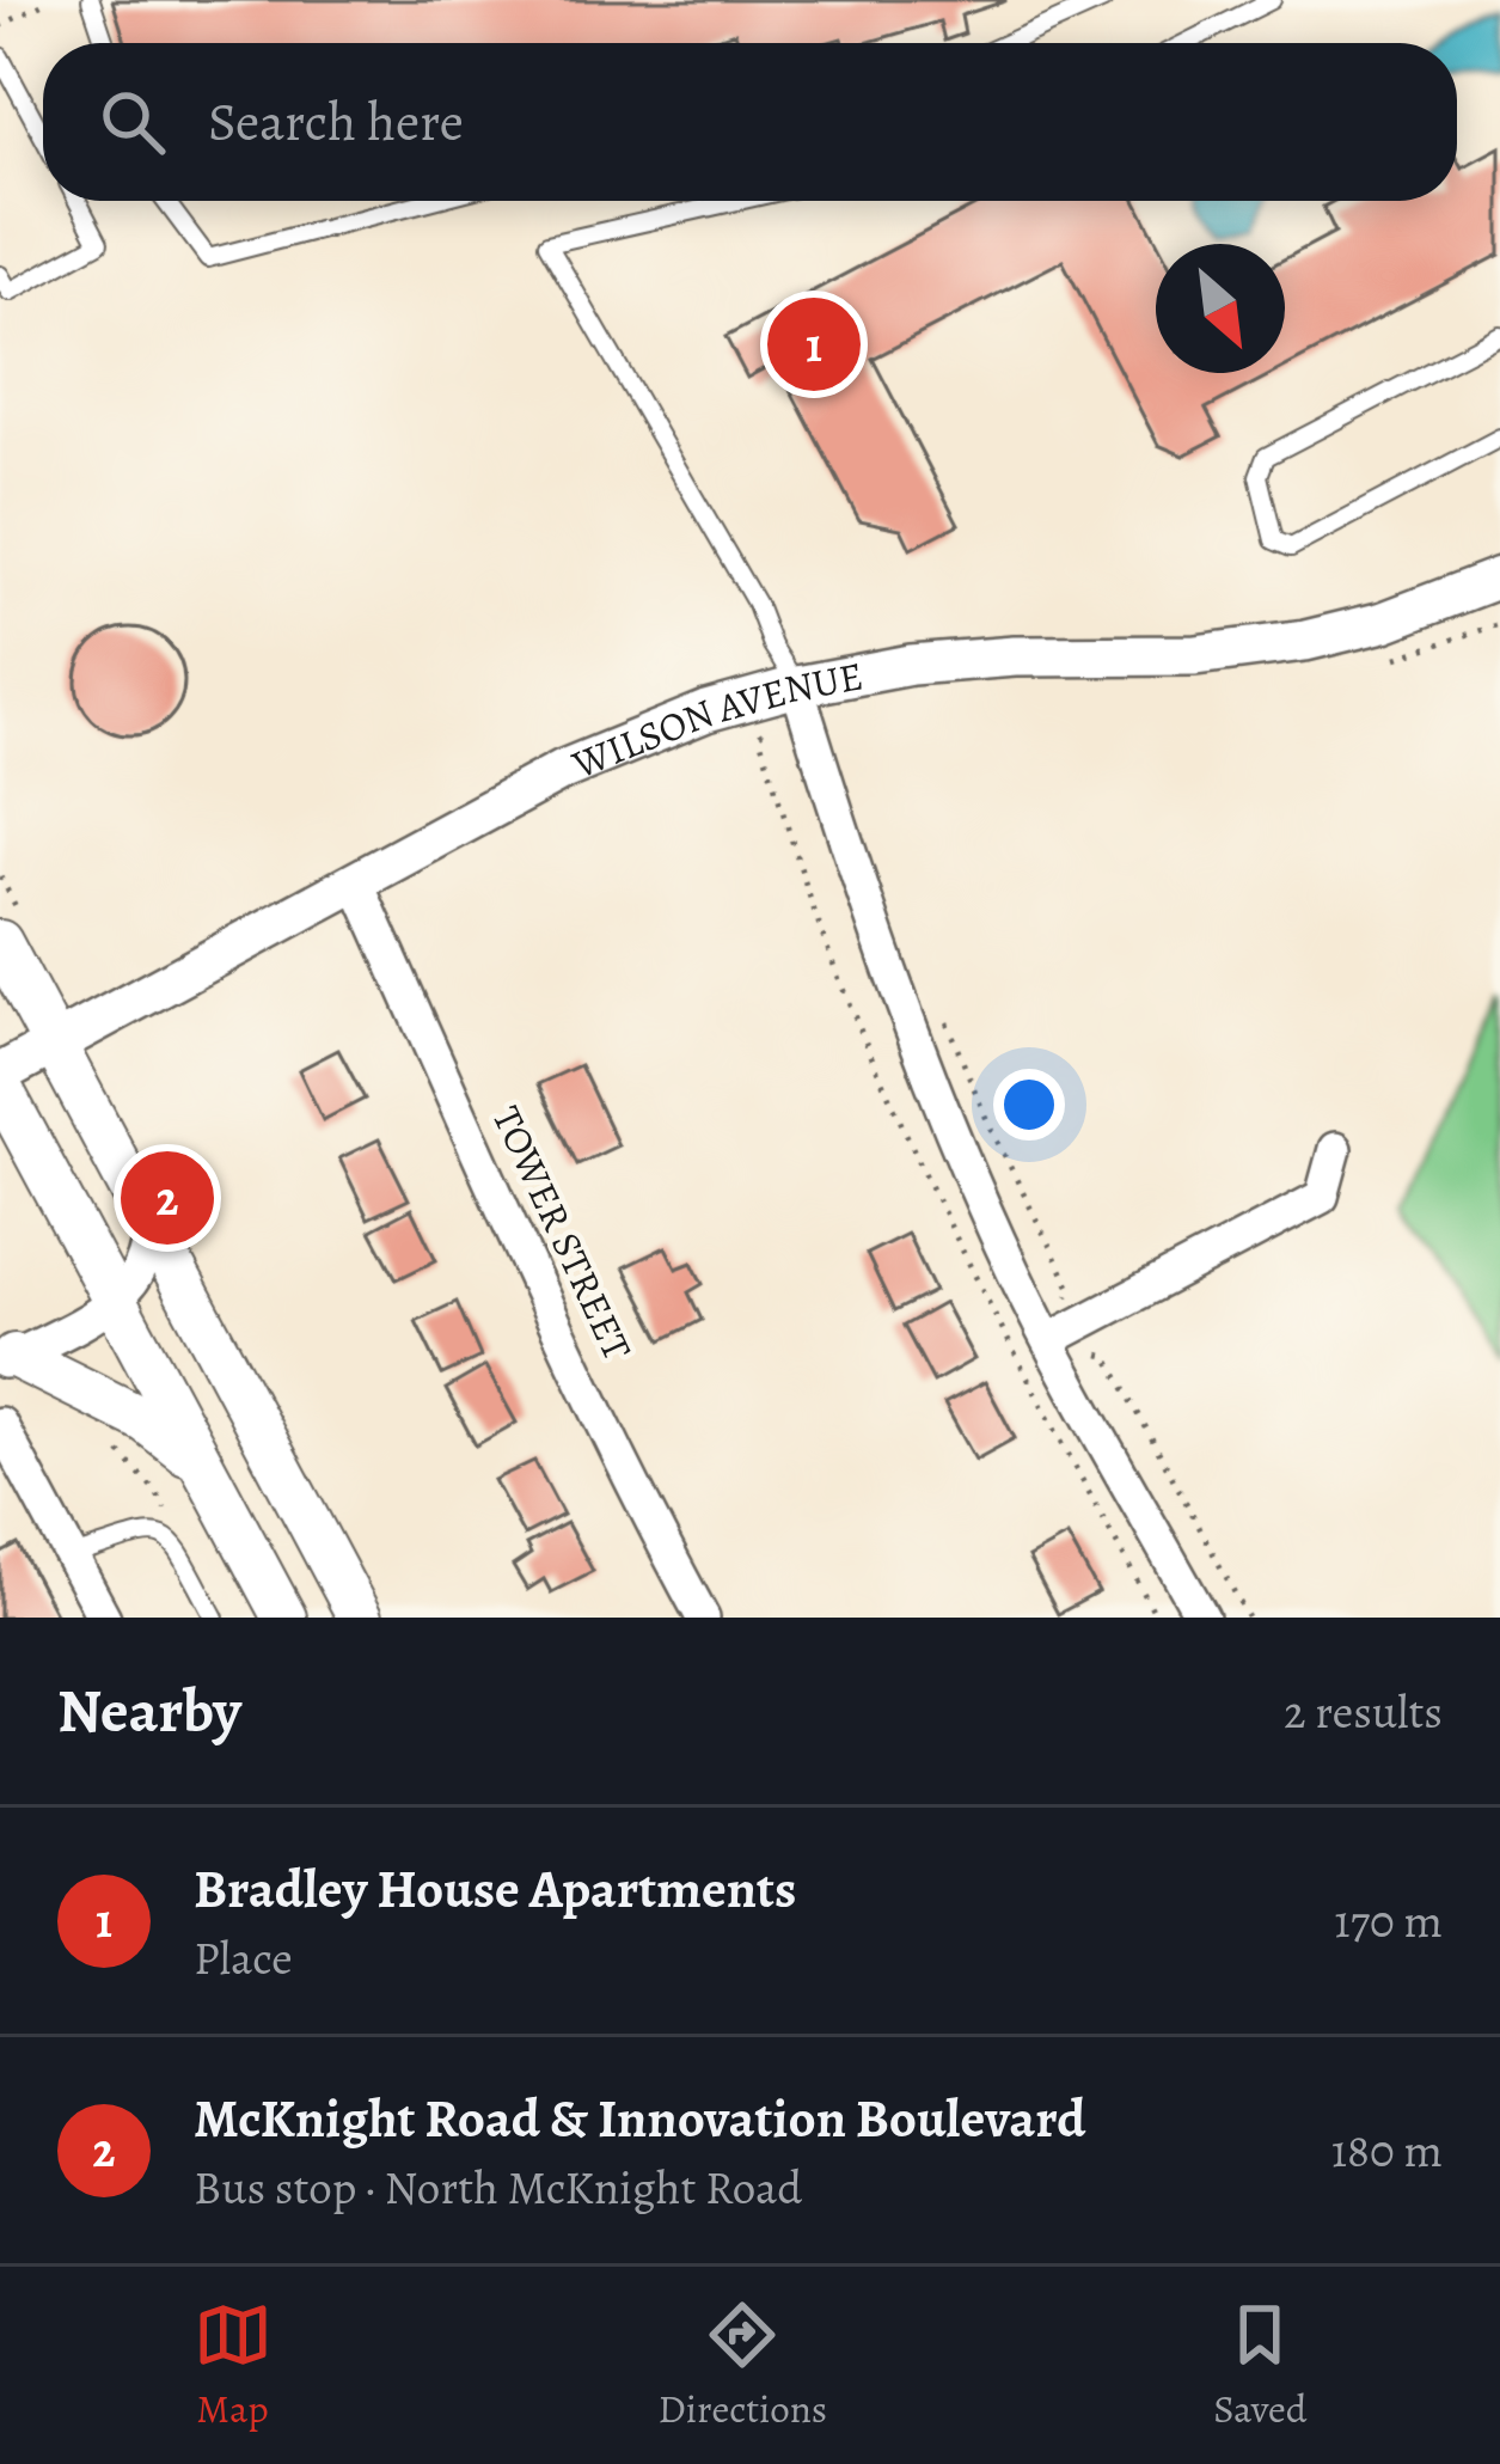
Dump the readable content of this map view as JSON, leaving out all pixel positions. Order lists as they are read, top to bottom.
{
  "streets": {
    "street": ["WILSON AVENUE", "TOWER STREET"]
  },
  "crossings": [
    ["WILSON AVENUE", "TOWER STREET"]
  ],
  "north": "bottom right",
  "page": {
    "search": "Search here",
    "pins": ["1", "2"],
    "heading": ["Nearby", "2 results"],
    "list": [
      {
        "mark": "1",
        "name": "Bradley House Apartments",
        "note": "Place",
        "value": "170 m"
      },
      {
        "mark": "2",
        "name": "McKnight Road & Innovation Boulevard",
        "note": "Bus stop · North McKnight Road",
        "value": "180 m"
      }
    ],
    "nav": ["Map", "Directions", "Saved"]
  }
}
